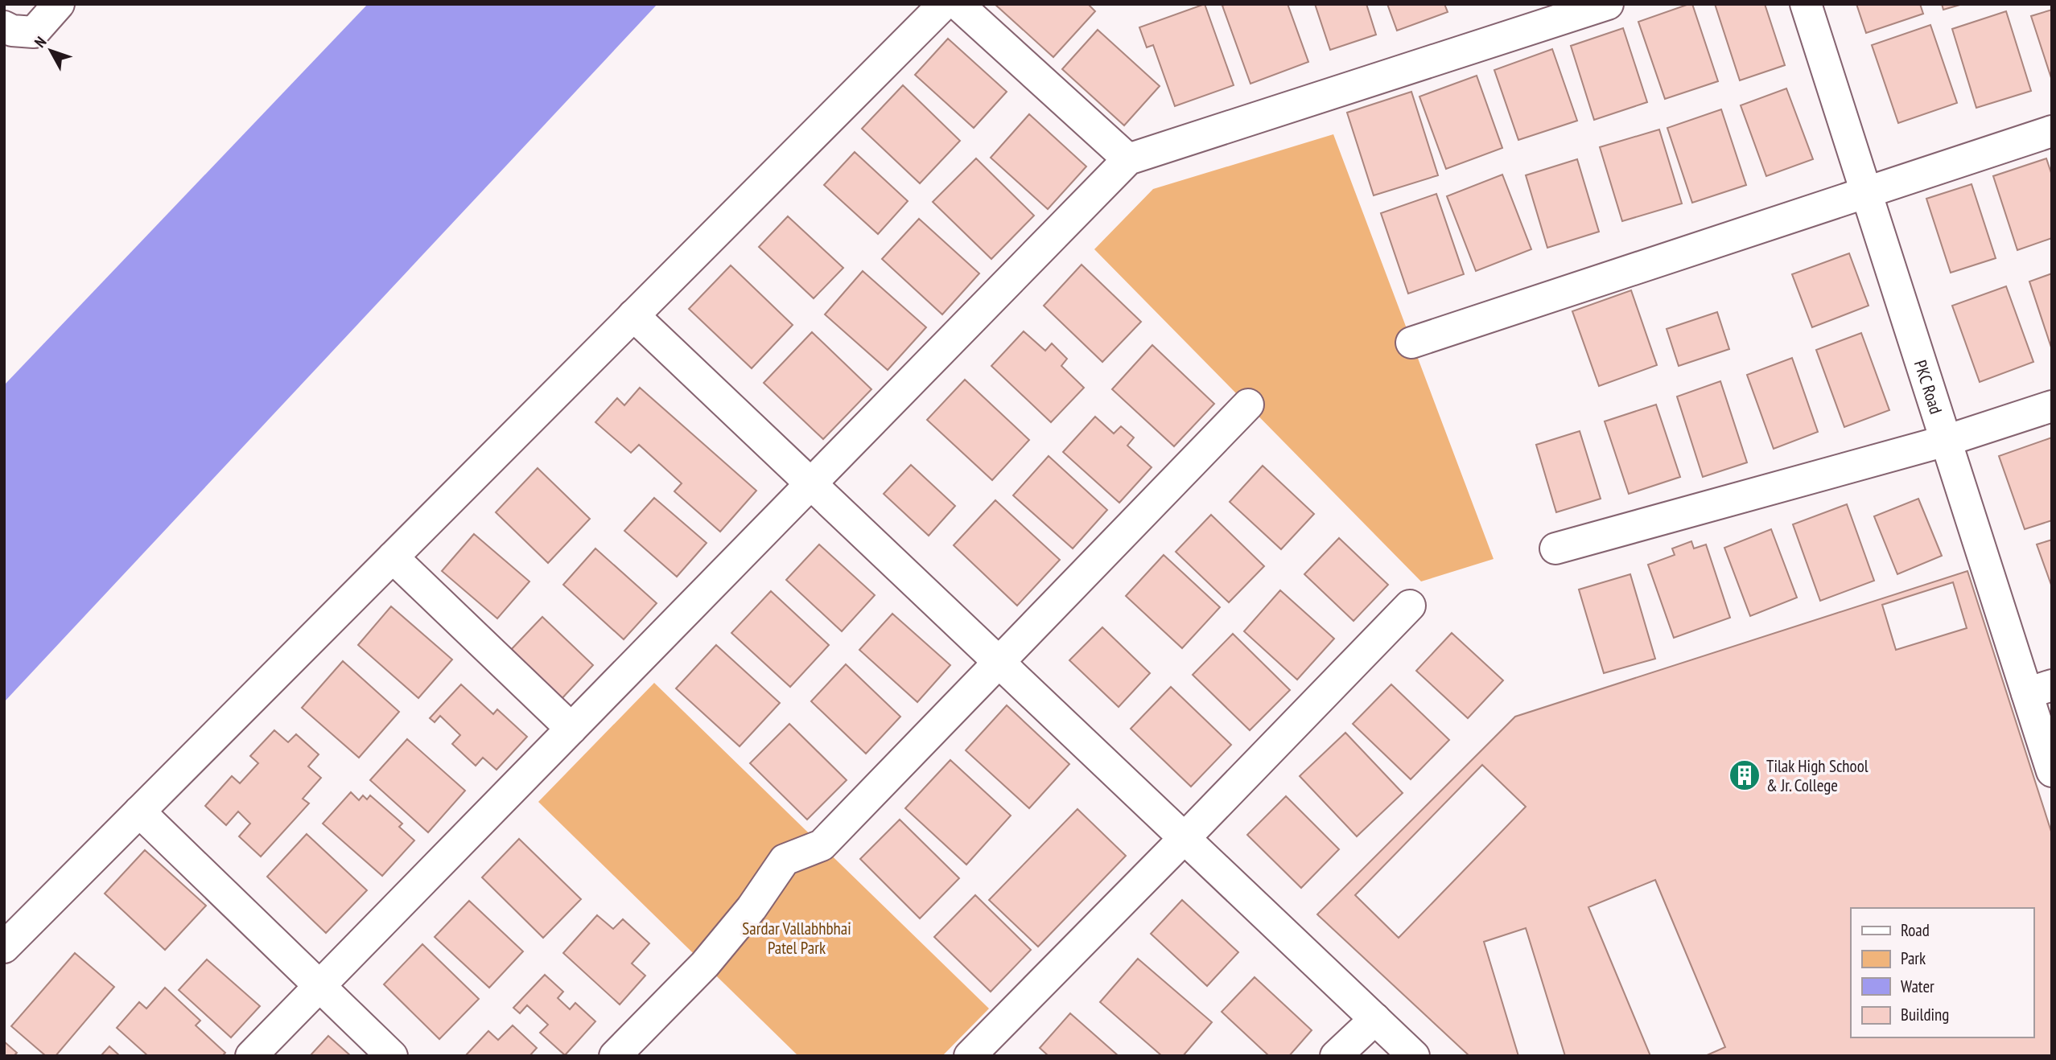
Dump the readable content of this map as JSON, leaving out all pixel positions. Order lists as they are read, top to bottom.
{
  "streets": {
    "street": ["PKC Road"]
  },
  "parks": ["Sardar Vallabhbhai Patel Park"],
  "places": {
    "building": ["Tilak High School & Jr. College"]
  },
  "legend": [
    "Road",
    "Park",
    "Water",
    "Building"
  ],
  "north": "top left"
}
